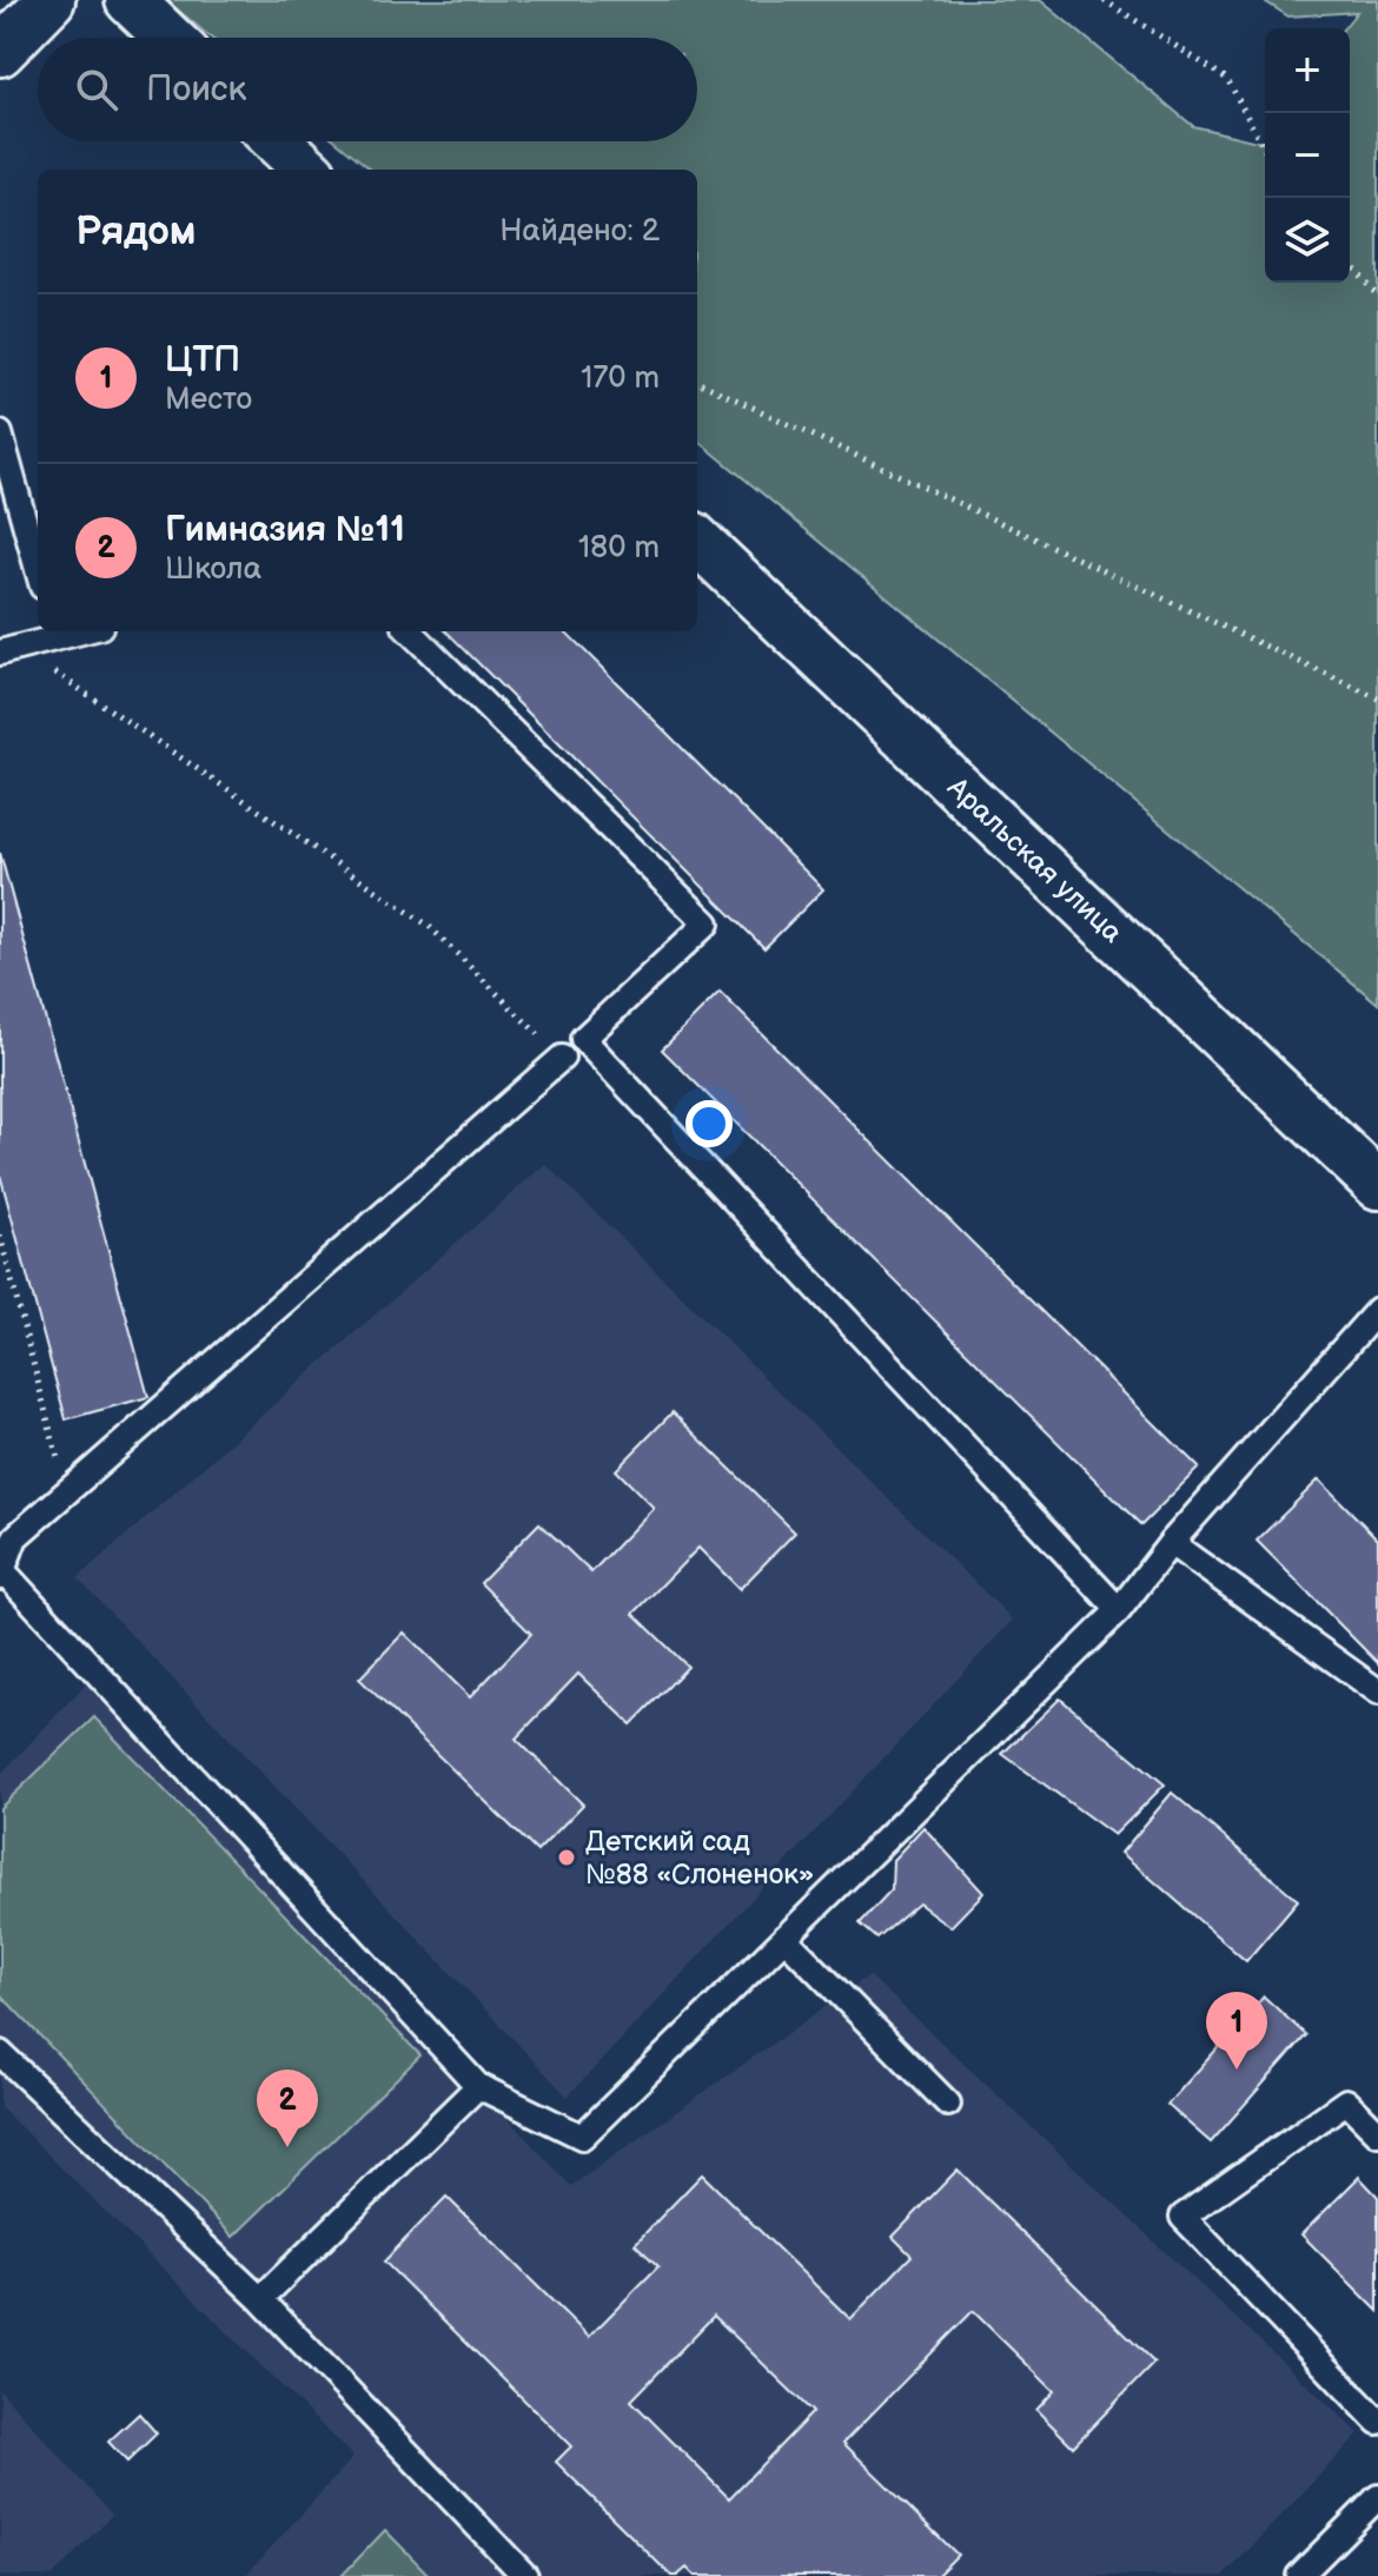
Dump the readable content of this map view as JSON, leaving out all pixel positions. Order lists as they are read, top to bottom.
{
  "streets": {
    "street": ["Аральская улица"]
  },
  "places": ["Детский сад №88 «Слоненок»"],
  "page": {
    "map_buttons": ["+", "−"],
    "search": "Поиск",
    "heading": ["Рядом", "Найдено: 2"],
    "list": [
      {
        "mark": "1",
        "name": "ЦТП",
        "note": "Место",
        "value": "170 m"
      },
      {
        "mark": "2",
        "name": "Гимназия №11",
        "note": "Школа",
        "value": "180 m"
      }
    ],
    "pins": ["1", "2"]
  }
}
